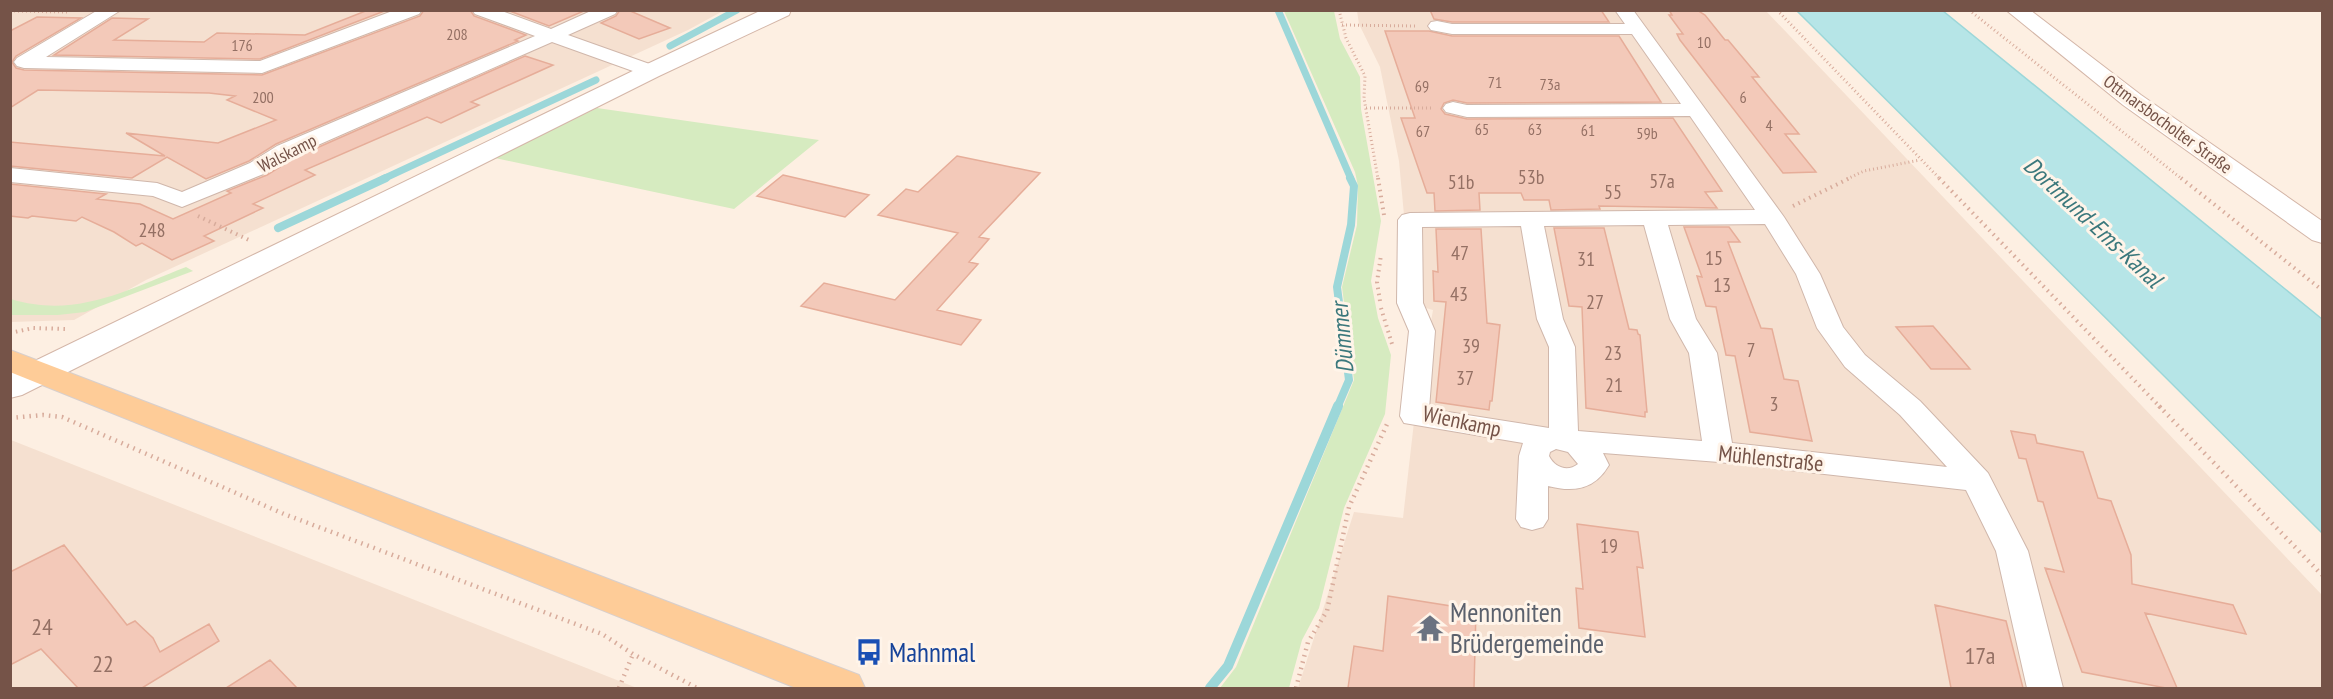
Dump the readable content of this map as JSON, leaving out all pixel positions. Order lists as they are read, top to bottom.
{
  "streets": {
    "main road": ["Ottmarsbocholter Straße"],
    "street": ["Walskamp", "Wienkamp", "Mühlenstraße"]
  },
  "crossings": [
    ["Wienkamp", "Mühlenstraße"]
  ],
  "water": ["Dortmund-Ems-Kanal", "Dümmer"],
  "places": {
    "temple": ["Mennoniten Brüdergemeinde"],
    "bus stop": ["Mahnmal"]
  },
  "house_numbers": [
    "208",
    "10",
    "176",
    "71",
    "73a",
    "69",
    "200",
    "6",
    "4",
    "65",
    "63",
    "61",
    "67",
    "59b",
    "53b",
    "57a",
    "51b",
    "55",
    "248",
    "47",
    "15",
    "31",
    "13",
    "43",
    "27",
    "39",
    "7",
    "23",
    "37",
    "21",
    "3",
    "19",
    "24",
    "17a",
    "22"
  ]
}
